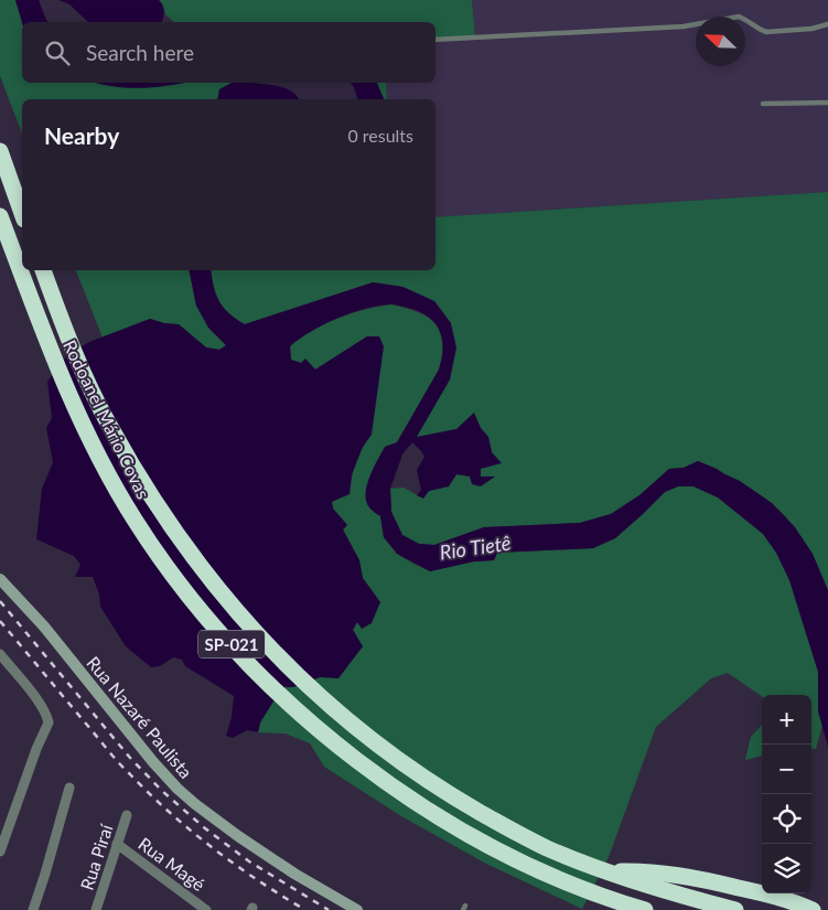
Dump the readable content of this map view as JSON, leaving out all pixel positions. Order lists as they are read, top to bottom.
{
  "streets": {
    "highway": ["Rodoanel Mário Covas", "SP-021"],
    "main road": ["Rua Nazaré Paulista"],
    "street": ["Rua Piraí", "Rua Magé"]
  },
  "crossings": [
    ["Rua Piraí", "Rua Magé"]
  ],
  "water": ["Rio Tietê"],
  "north": "top left",
  "page": {
    "search": "Search here",
    "heading": ["Nearby", "0 results"],
    "map_buttons": ["+", "−"]
  }
}
